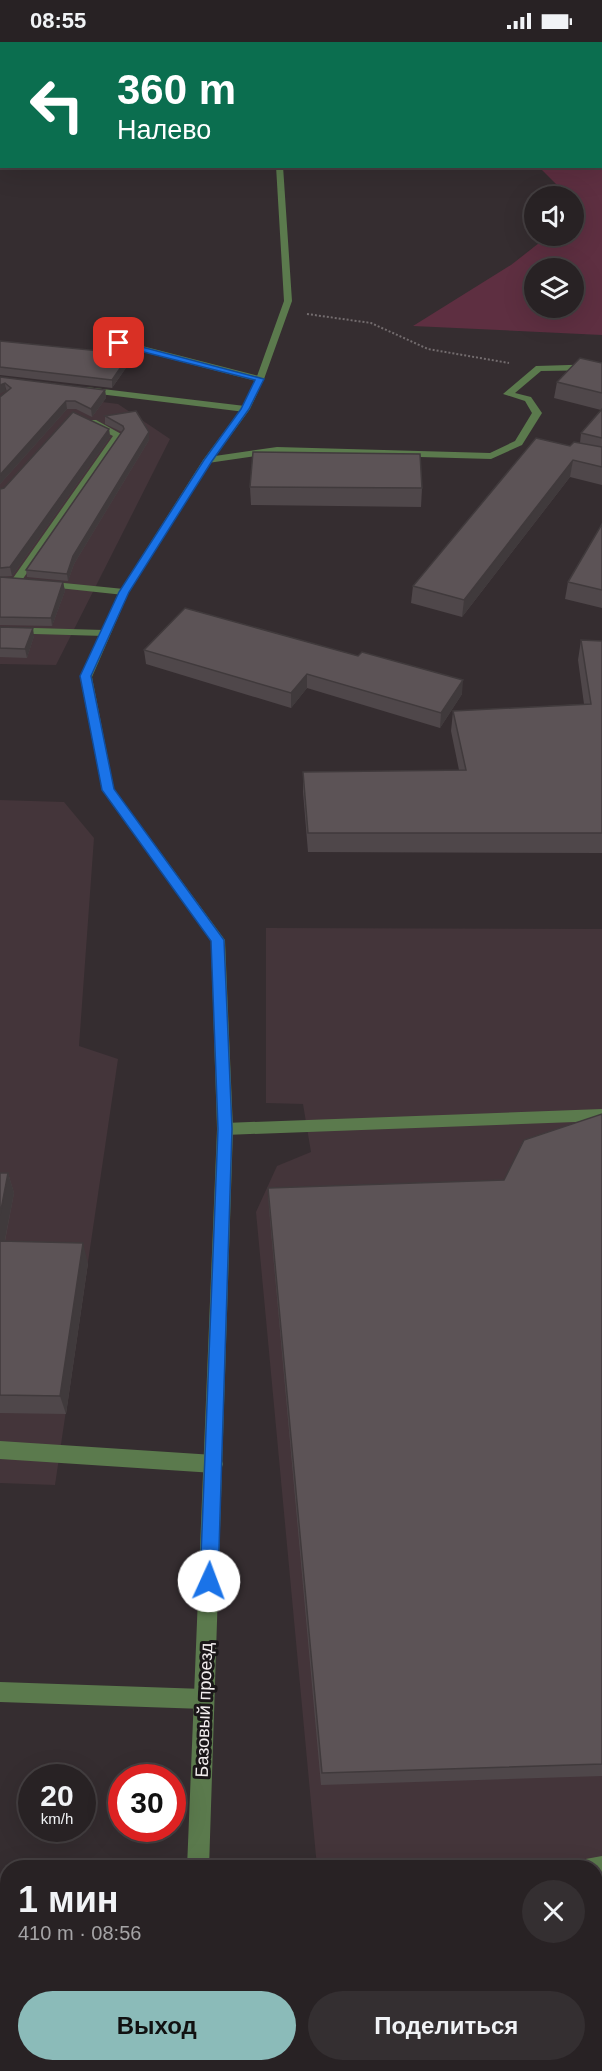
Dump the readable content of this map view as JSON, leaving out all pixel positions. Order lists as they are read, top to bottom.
{
  "streets": {
    "street": ["Базовый проезд"]
  },
  "page": {
    "status": "08:55",
    "turn": ["360 m", "Налево"],
    "speed": "20 km/h",
    "limit": "30",
    "heading": ["1 мин", "410 m · 08:56"],
    "buttons": ["Выход", "Поделиться"]
  }
}
